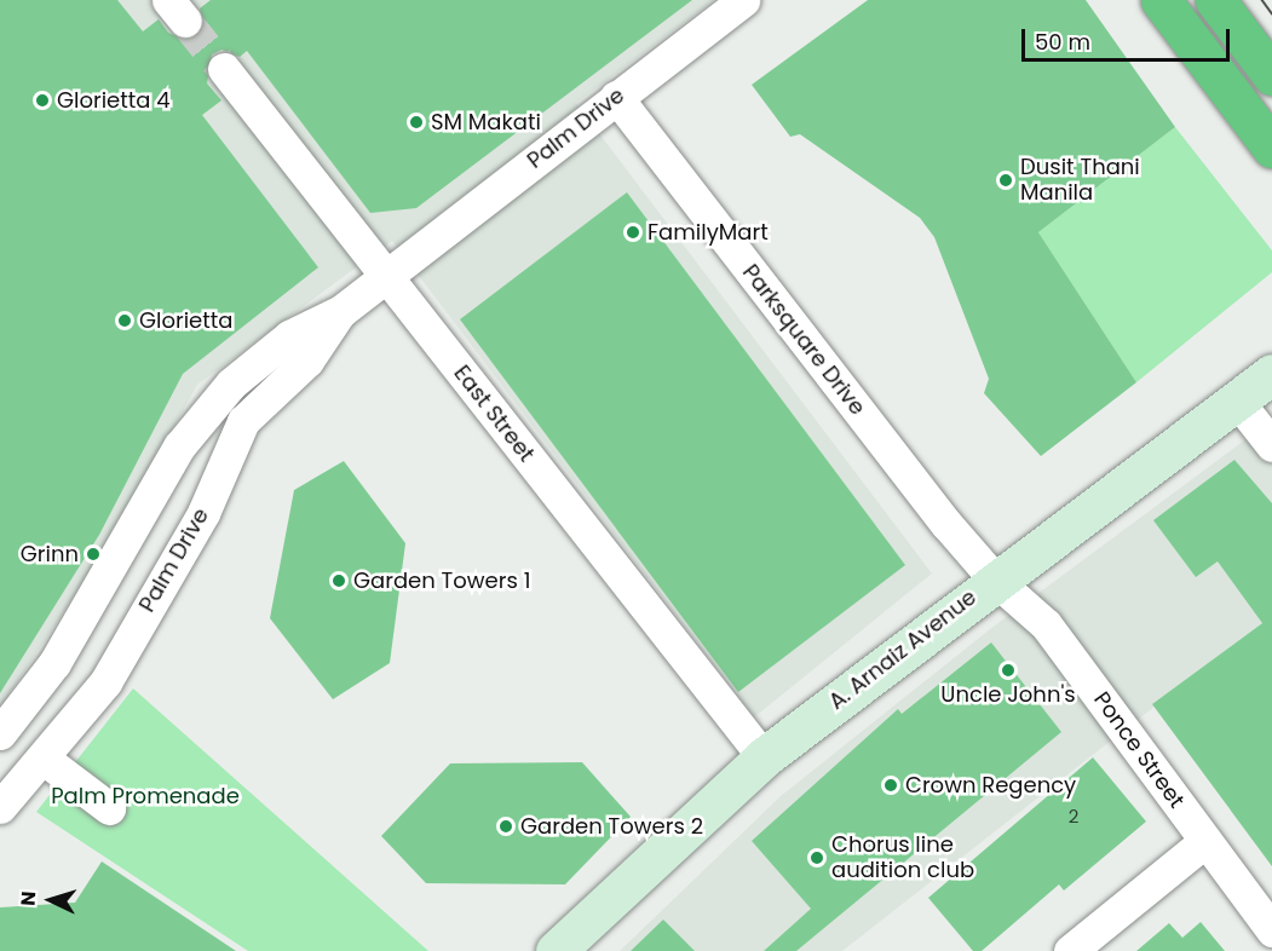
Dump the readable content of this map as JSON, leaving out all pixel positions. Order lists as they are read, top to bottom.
{
  "streets": {
    "main road": ["A. Arnaiz Avenue"],
    "street": [
      "Palm Drive",
      "Parksquare Drive",
      "East Street",
      "Ponce Street"
    ]
  },
  "crossings": [
    ["Palm Drive", "Parksquare Drive"],
    ["Palm Drive", "East Street"],
    ["Parksquare Drive", "A. Arnaiz Avenue"],
    ["Parksquare Drive", "Ponce Street"],
    ["East Street", "A. Arnaiz Avenue"],
    ["A. Arnaiz Avenue", "Ponce Street"]
  ],
  "parks": ["Palm Promenade"],
  "places": [
    "Glorietta 4",
    "SM Makati",
    "Dusit Thani Manila",
    "FamilyMart",
    "Glorietta",
    "Grinn",
    "Garden Towers 1",
    "Uncle John's",
    "Crown Regency",
    "Garden Towers 2",
    "Chorus line audition club"
  ],
  "house_numbers": ["2"],
  "scale_bar": "50 m",
  "north": "left"
}
